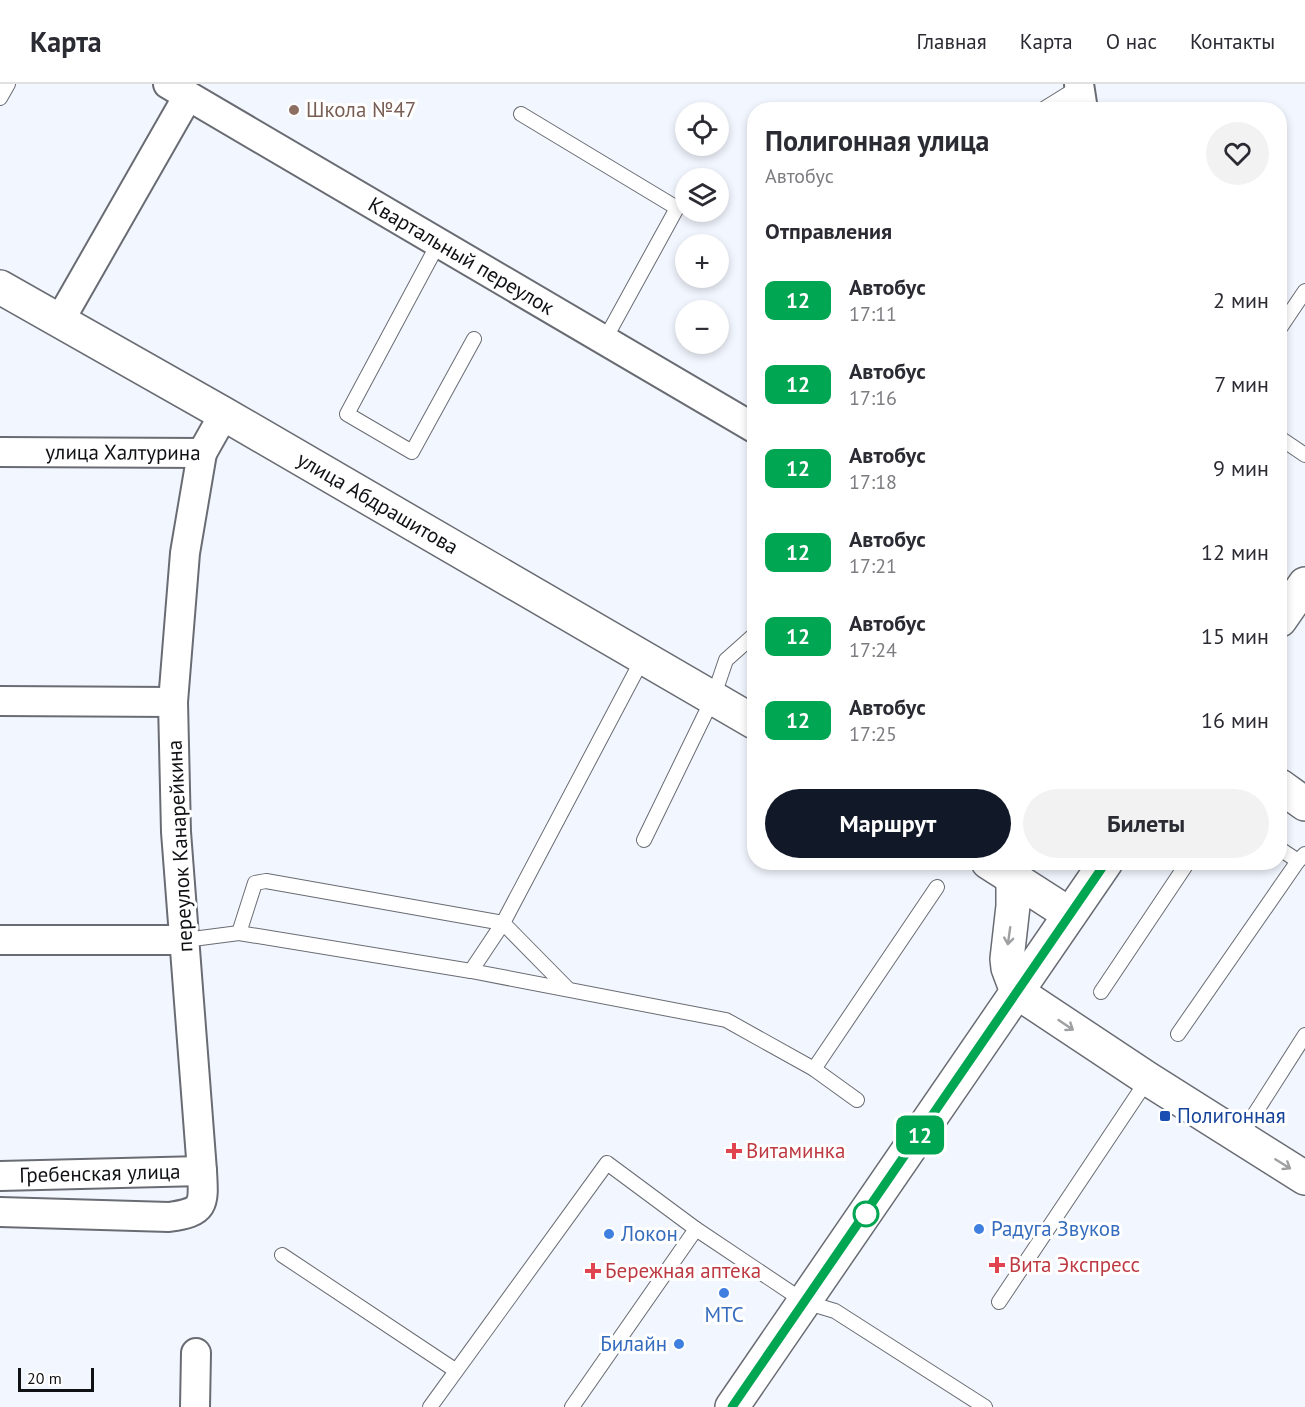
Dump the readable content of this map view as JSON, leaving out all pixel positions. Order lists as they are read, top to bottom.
{
  "streets": {
    "main road": ["улица Абдрашитова"],
    "street": [
      "Квартальный переулок",
      "улица Халтурина",
      "переулок Канарейкина",
      "Гребенская улица"
    ]
  },
  "crossings": [
    ["улица Халтурина", "улица Абдрашитова"],
    ["улица Халтурина", "переулок Канарейкина"],
    ["переулок Канарейкина", "Гребенская улица"]
  ],
  "places": {
    "other": [
      "Школа №47",
      "Радуга Звуков",
      "Локон",
      "МТС",
      "Билайн"
    ],
    "transit": ["Полигонная"],
    "health": ["Витаминка", "Вита Экспресс", "Бережная аптека"]
  },
  "lines": ["bus line 12"],
  "scale_bar": "20 m",
  "page": {
    "header": "Карта",
    "nav": [
      "Главная",
      "Карта",
      "О нас",
      "Контакты"
    ],
    "on_map": "12",
    "map_buttons": ["+", "−"],
    "heading": [
      ["Полигонная улица", "Автобус"],
      "Отправления"
    ],
    "list": [
      {
        "mark": "12",
        "name": "Автобус",
        "note": "17:11",
        "value": "2 мин"
      },
      {
        "mark": "12",
        "name": "Автобус",
        "note": "17:16",
        "value": "7 мин"
      },
      {
        "mark": "12",
        "name": "Автобус",
        "note": "17:18",
        "value": "9 мин"
      },
      {
        "mark": "12",
        "name": "Автобус",
        "note": "17:21",
        "value": "12 мин"
      },
      {
        "mark": "12",
        "name": "Автобус",
        "note": "17:24",
        "value": "15 мин"
      },
      {
        "mark": "12",
        "name": "Автобус",
        "note": "17:25",
        "value": "16 мин"
      }
    ],
    "buttons": ["Маршрут", "Билеты"],
    "scale": "20 m"
  }
}
